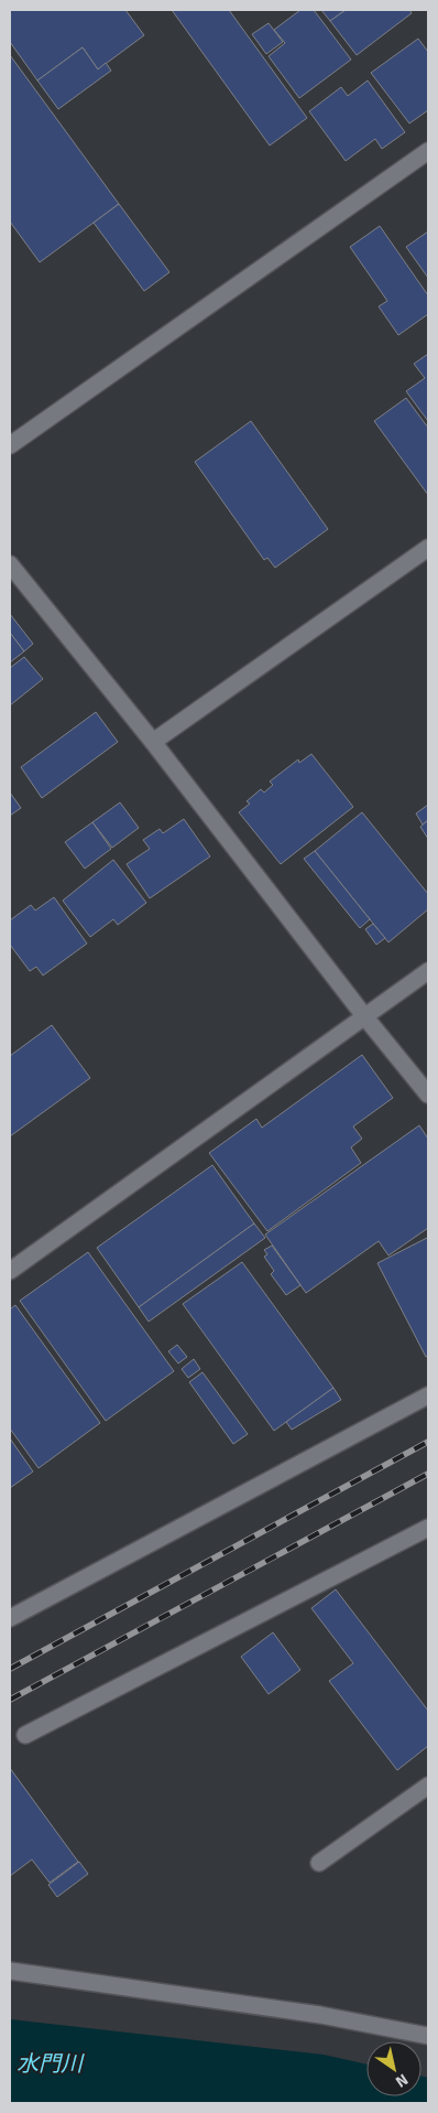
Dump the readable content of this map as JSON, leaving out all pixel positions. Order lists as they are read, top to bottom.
{
  "water": ["水門川"],
  "north": "bottom right"
}
